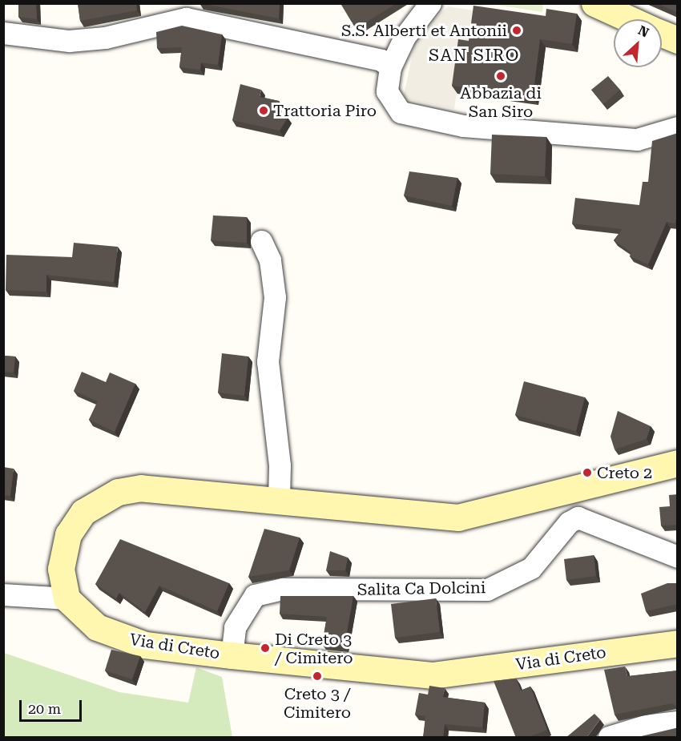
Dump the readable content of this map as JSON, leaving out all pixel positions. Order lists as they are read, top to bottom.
{
  "streets": {
    "main road": ["Via di Creto"],
    "street": ["Salita Ca Dolcini"]
  },
  "crossings": [
    ["Salita Ca Dolcini", "Via di Creto"]
  ],
  "districts": ["SAN SIRO"],
  "places": [
    "S.S. Alberti et Antonii",
    "Abbazia di San Siro",
    "Trattoria Piro",
    "Creto 2",
    "Di Creto 3 / Cimitero",
    "Creto 3 / Cimitero"
  ],
  "scale_bar": "20 m",
  "north": "top right"
}
